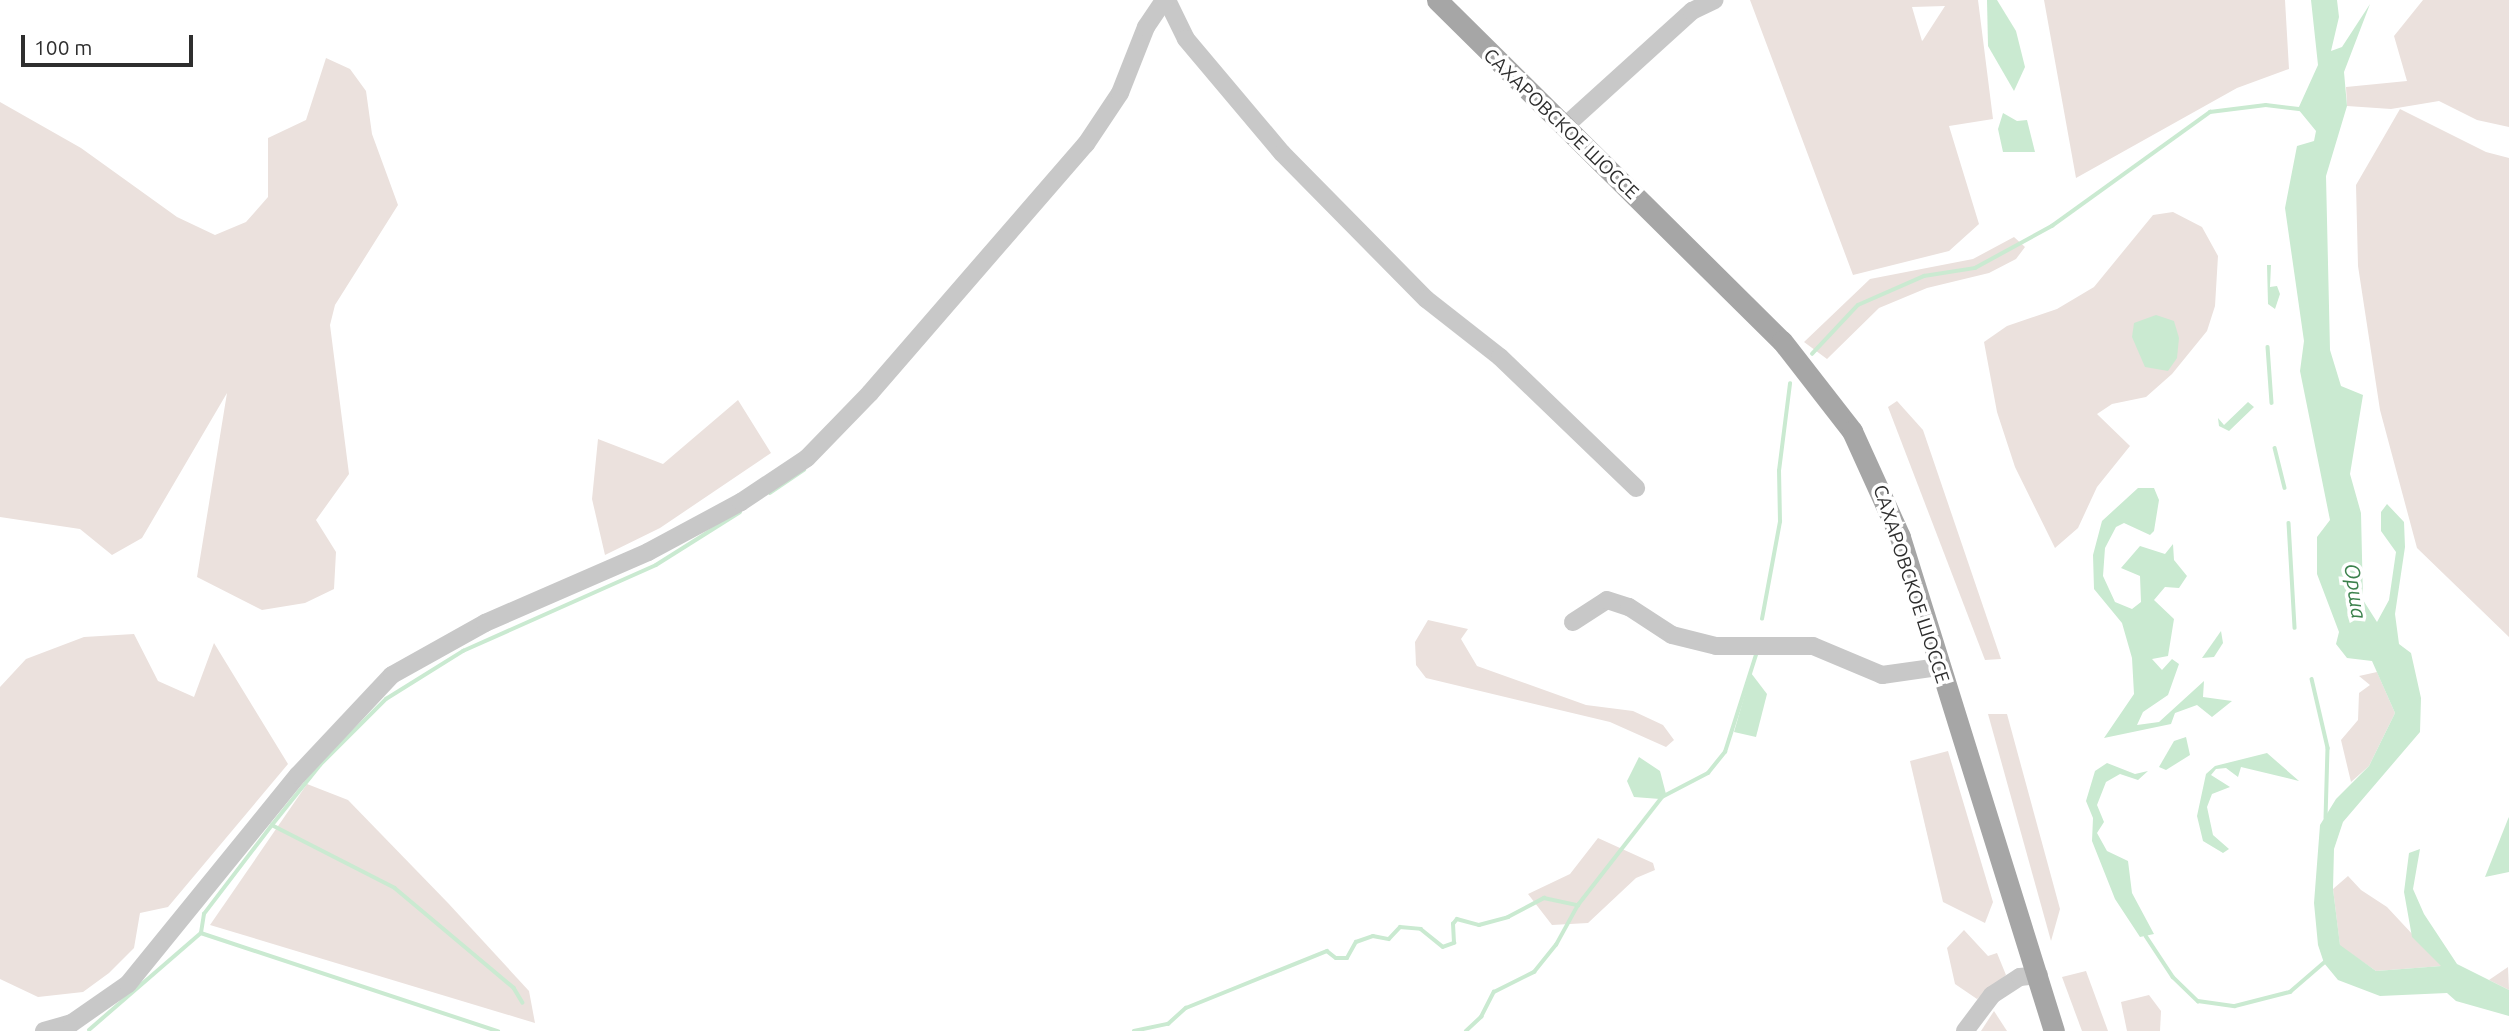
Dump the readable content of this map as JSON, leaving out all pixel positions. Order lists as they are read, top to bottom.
{
  "streets": {
    "main road": ["САХАРОВСКОЕ ШОССЕ"]
  },
  "water": ["Орша"],
  "scale_bar": "100 m"
}
